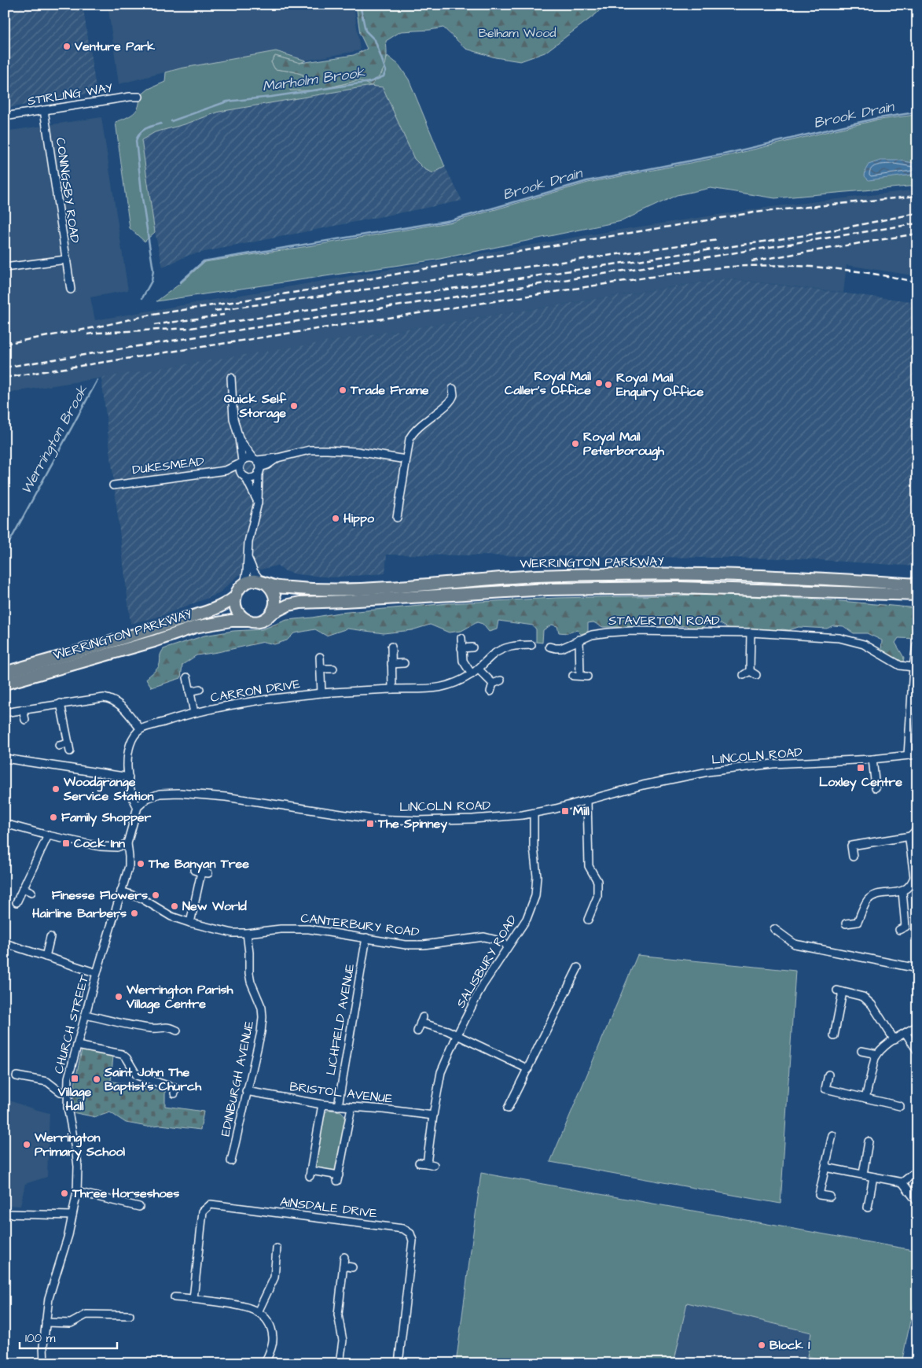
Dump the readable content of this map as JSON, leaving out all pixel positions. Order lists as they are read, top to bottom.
{
  "streets": {
    "highway": ["WERRINGTON PARKWAY"],
    "street": [
      "STIRLING WAY",
      "CONINGSBY ROAD",
      "DUKESMEAD",
      "STAVERTON ROAD",
      "CARRON DRIVE",
      "LINCOLN ROAD",
      "CANTERBURY ROAD",
      "SALISBURY ROAD",
      "LICHFIELD AVENUE",
      "CHURCH STREET",
      "EDINBURGH AVENUE",
      "BRISTOL AVENUE",
      "AINSDALE DRIVE"
    ]
  },
  "crossings": [
    ["STIRLING WAY", "CONINGSBY ROAD"],
    ["LINCOLN ROAD", "SALISBURY ROAD"],
    ["CANTERBURY ROAD", "SALISBURY ROAD"],
    ["CANTERBURY ROAD", "LICHFIELD AVENUE"],
    ["CANTERBURY ROAD", "CHURCH STREET"],
    ["CANTERBURY ROAD", "EDINBURGH AVENUE"],
    ["SALISBURY ROAD", "BRISTOL AVENUE"],
    ["LICHFIELD AVENUE", "BRISTOL AVENUE"],
    ["EDINBURGH AVENUE", "BRISTOL AVENUE"]
  ],
  "water": ["Marholm Brook", "Brook Drain", "Werrington Brook"],
  "parks": ["Belham Wood"],
  "places": {
    "other": [
      "Venture Park",
      "Royal Mail Caller's Office",
      "Royal Mail Enquiry Office",
      "Trade Frame",
      "Quick Self Storage",
      "Royal Mail Peterborough",
      "Hippo",
      "Woodgrange Service Station",
      "Family Shopper",
      "The Banyan Tree",
      "Finesse Flowers",
      "New World",
      "Hairline Barbers",
      "Werrington Parish Village Centre",
      "Saint John The Baptist's Church",
      "Werrington Primary School",
      "Three Horseshoes",
      "Block 1"
    ],
    "transit": [
      "Loxley Centre",
      "Mill",
      "The Spinney",
      "Cock Inn",
      "Village Hall"
    ]
  },
  "scale_bar": "100 m"
}
